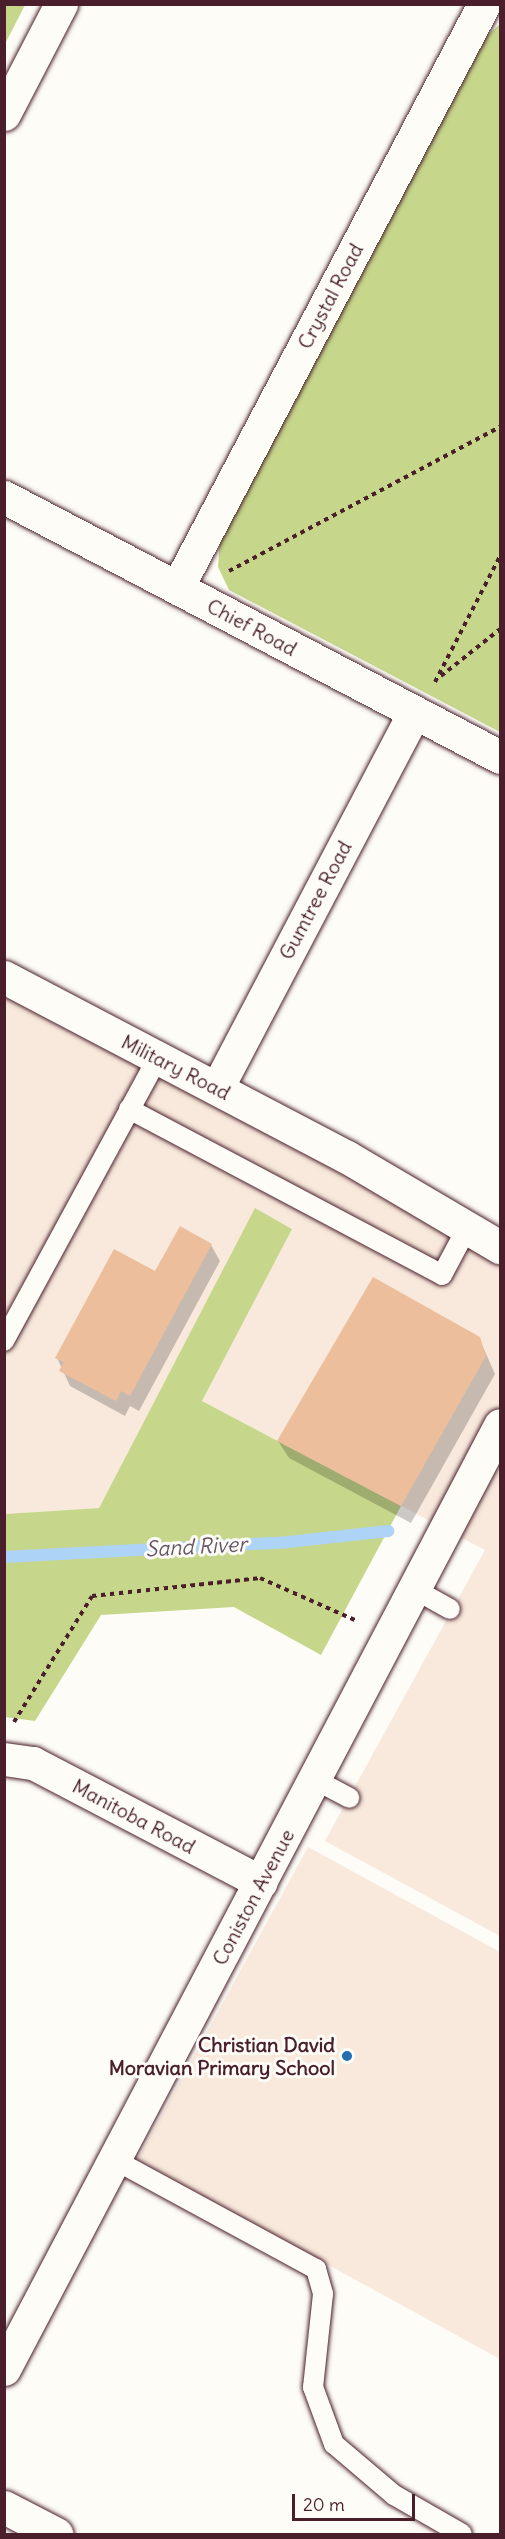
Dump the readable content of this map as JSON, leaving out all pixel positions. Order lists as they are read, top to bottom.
{
  "streets": {
    "street": [
      "Crystal Road",
      "Chief Road",
      "Gumtree Road",
      "Military Road",
      "Manitoba Road",
      "Coniston Avenue"
    ]
  },
  "crossings": [
    ["Crystal Road", "Chief Road"],
    ["Chief Road", "Gumtree Road"],
    ["Gumtree Road", "Military Road"],
    ["Manitoba Road", "Coniston Avenue"]
  ],
  "water": ["Sand River"],
  "places": ["Christian David Moravian Primary School"],
  "scale_bar": "20 m"
}
